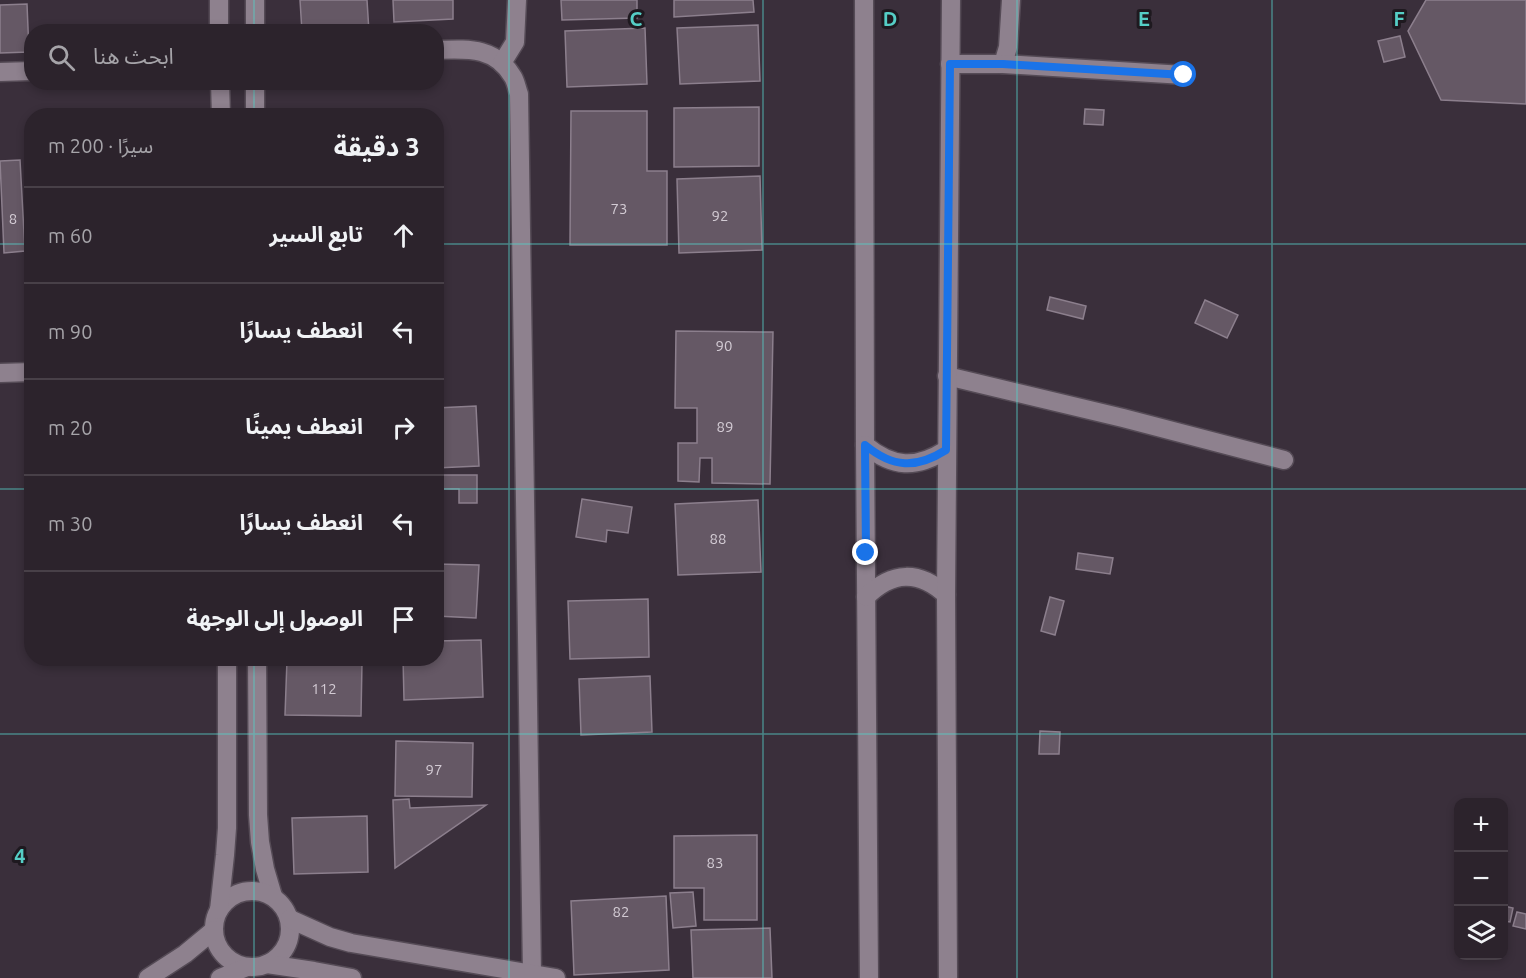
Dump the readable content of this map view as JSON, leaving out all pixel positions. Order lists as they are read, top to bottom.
{
  "house_numbers": [
    "73",
    "92",
    "8",
    "90",
    "89",
    "88",
    "112",
    "97",
    "83",
    "82"
  ],
  "page": {
    "search": "ابحث هنا",
    "heading": ["3 دقيقة", "سيرًا · 200 m"],
    "list": [
      ["تابع السير", "60 m"],
      ["انعطف يسارًا", "90 m"],
      ["انعطف يمينًا", "20 m"],
      ["انعطف يسارًا", "30 m"],
      "الوصول إلى الوجهة"
    ],
    "map_buttons": ["+", "−"]
  },
  "grid": {
    "columns": [
      "C",
      "D",
      "E",
      "F"
    ],
    "rows": ["4"]
  }
}
